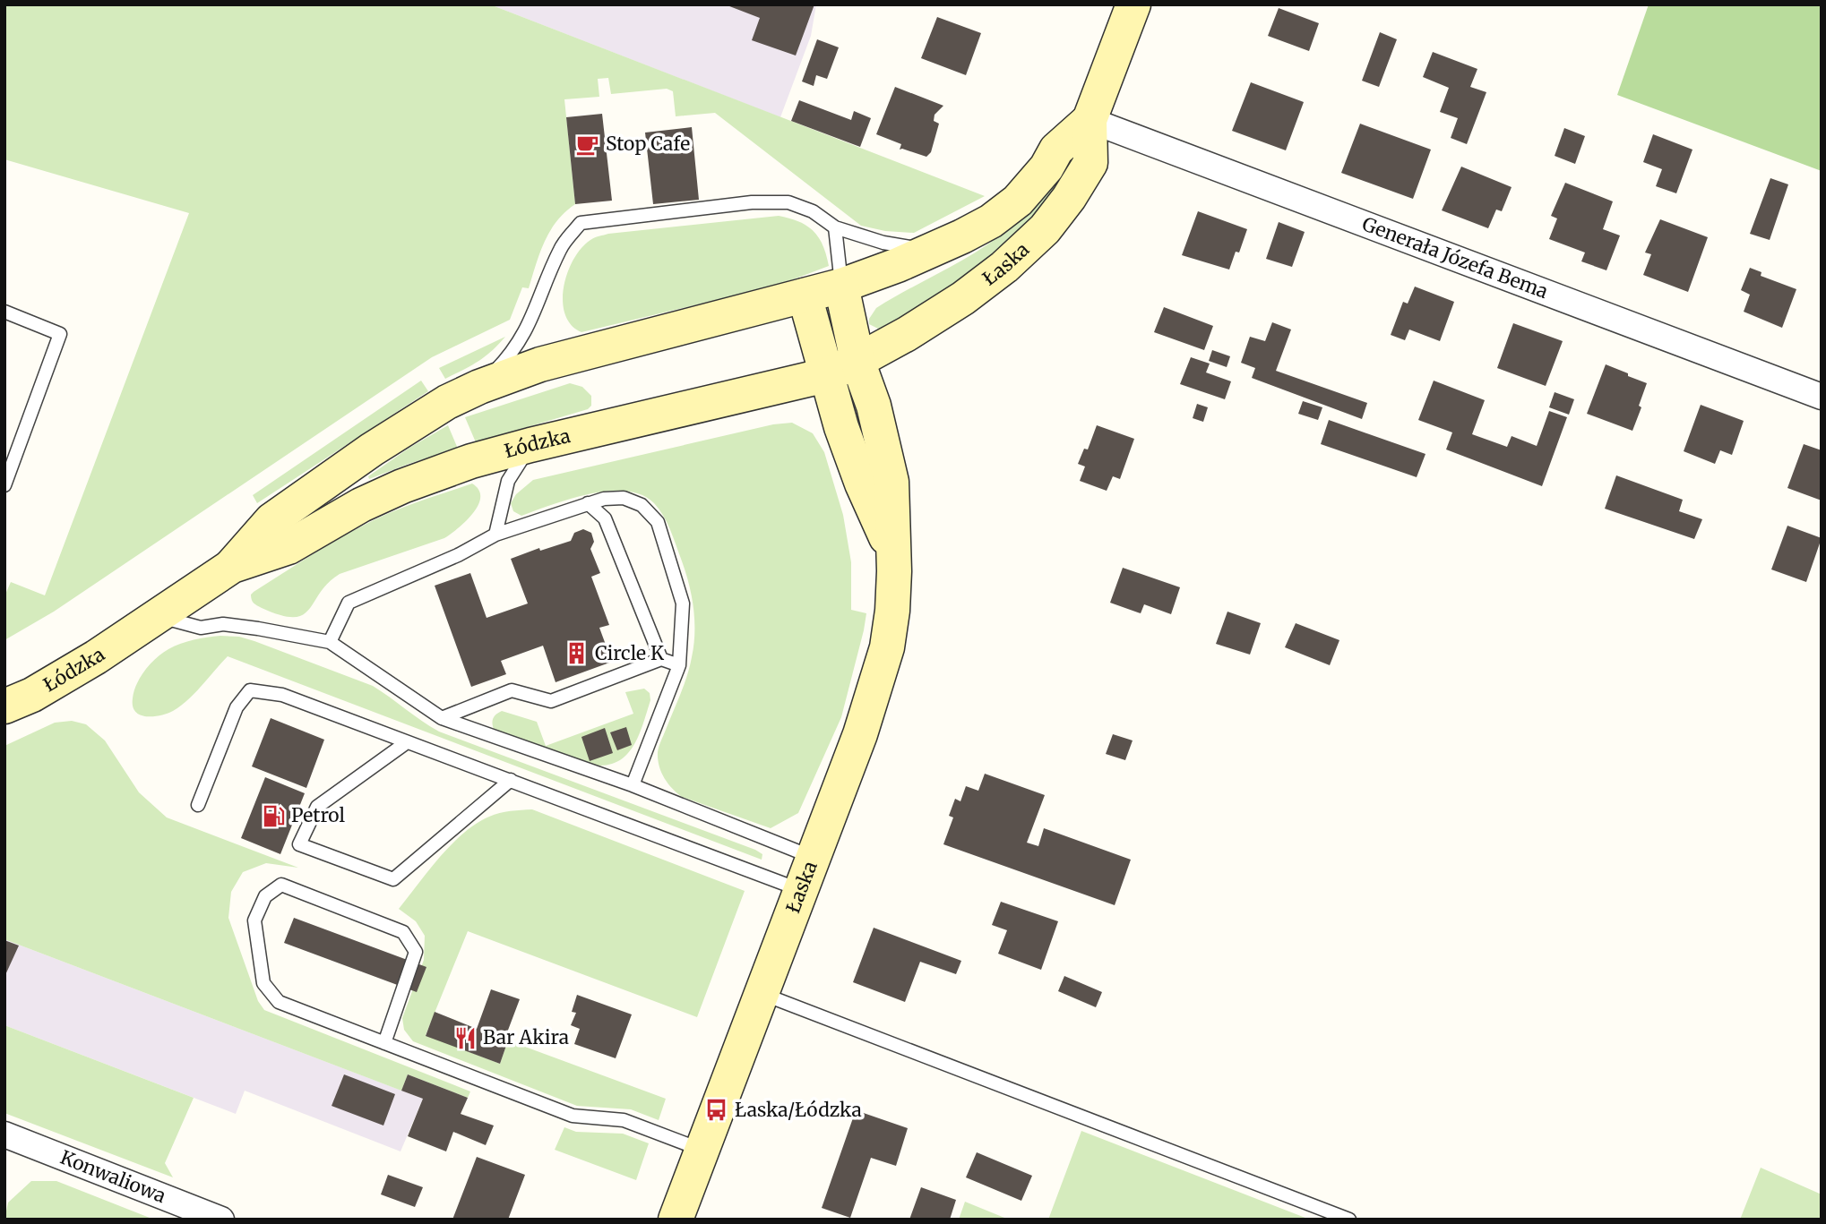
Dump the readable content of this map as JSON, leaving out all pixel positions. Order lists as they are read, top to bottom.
{
  "streets": {
    "main road": ["Łaska", "Łódzka"],
    "street": ["Generała Józefa Bema", "Konwaliowa"]
  },
  "crossings": [
    ["Generała Józefa Bema", "Łaska"],
    ["Łaska", "Łódzka"]
  ],
  "places": {
    "cafe": ["Stop Cafe"],
    "building": ["Circle K"],
    "fuel station": ["Petrol"],
    "restaurant": ["Bar Akira"],
    "bus stop": ["Łaska/Łódzka"]
  }
}
